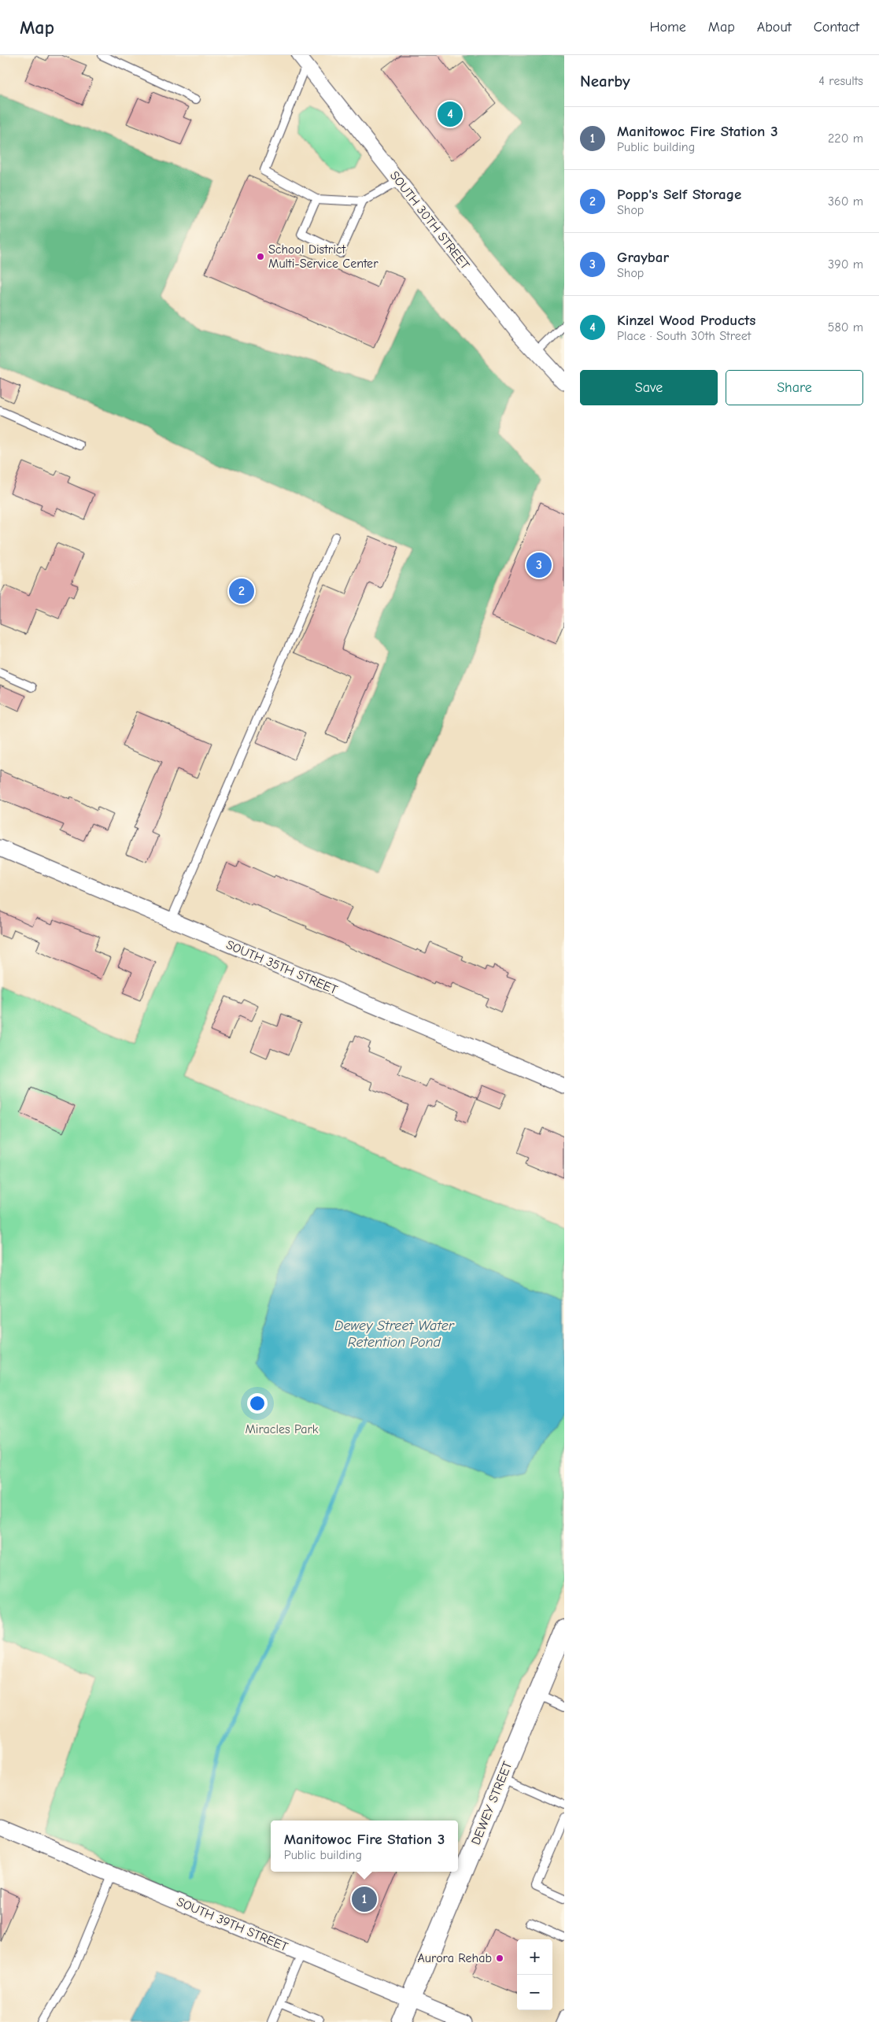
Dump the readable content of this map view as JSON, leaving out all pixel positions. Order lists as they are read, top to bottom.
{
  "streets": {
    "street": [
      "SOUTH 30TH STREET",
      "SOUTH 35TH STREET",
      "DEWEY STREET",
      "SOUTH 39TH STREET"
    ]
  },
  "crossings": [
    ["DEWEY STREET", "SOUTH 39TH STREET"]
  ],
  "water": ["Dewey Street Water Retention Pond"],
  "parks": ["Miracles Park"],
  "places": ["School District Multi-Service Center", "Aurora Rehab"],
  "page": {
    "header": "Map",
    "nav": [
      "Home",
      "Map",
      "About",
      "Contact"
    ],
    "heading": ["Nearby", "4 results"],
    "pins": [
      "4",
      "3",
      "2",
      "1"
    ],
    "list": [
      {
        "mark": "1",
        "name": "Manitowoc Fire Station 3",
        "note": "Public building",
        "value": "220 m"
      },
      {
        "mark": "2",
        "name": "Popp's Self Storage",
        "note": "Shop",
        "value": "360 m"
      },
      {
        "mark": "3",
        "name": "Graybar",
        "note": "Shop",
        "value": "390 m"
      },
      {
        "mark": "4",
        "name": "Kinzel Wood Products",
        "note": "Place · South 30th Street",
        "value": "580 m"
      }
    ],
    "buttons": ["Save", "Share"],
    "popup": ["Manitowoc Fire Station 3", "Public building"],
    "map_buttons": ["+", "−"]
  }
}
